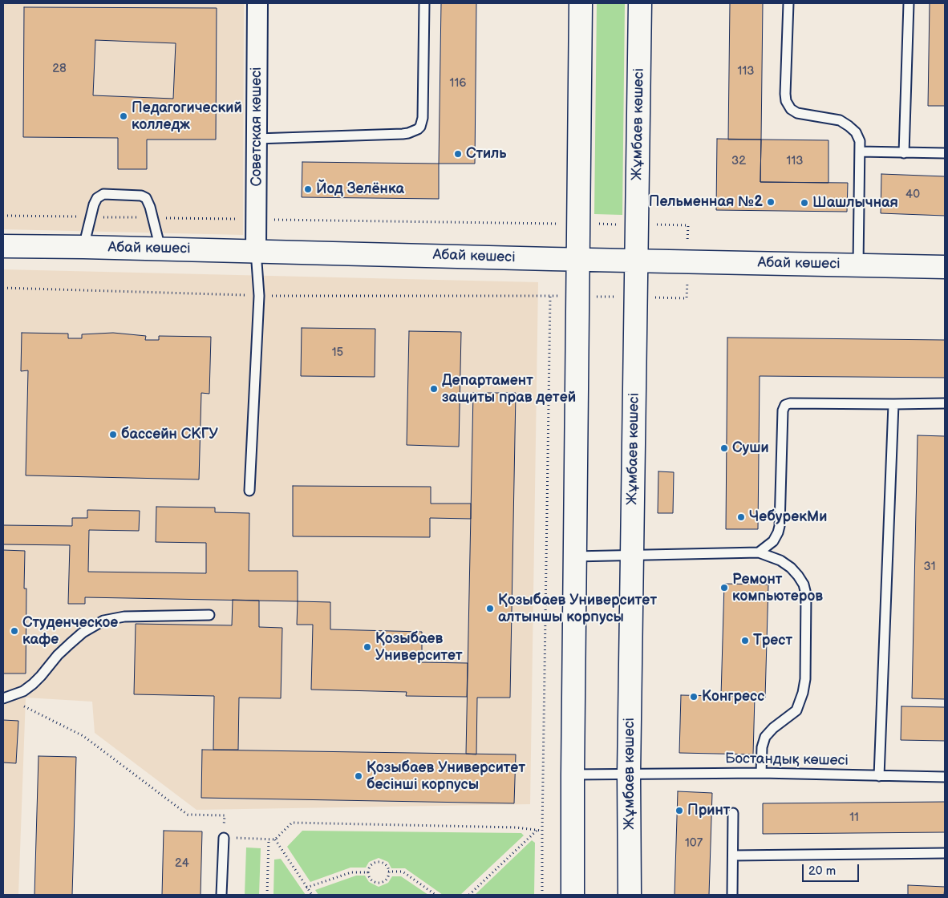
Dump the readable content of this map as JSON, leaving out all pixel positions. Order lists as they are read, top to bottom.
{
  "streets": {
    "main road": ["Жұмбаев көшесі", "Абай көшесі"],
    "street": ["Советская көшесі"],
    "lane": ["Бостандық көшесі"]
  },
  "crossings": [
    ["Жұмбаев көшесі", "Абай көшесі"],
    ["Жұмбаев көшесі", "Бостандық көшесі"],
    ["Советская көшесі", "Абай көшесі"]
  ],
  "places": [
    "Педагогический колледж",
    "Стиль",
    "Йод Зелёнка",
    "Пельменная №2",
    "Шашлычная",
    "Департамент защиты прав детей",
    "бассейн СКГУ",
    "Суши",
    "ЧебурекМи",
    "Ремонт компьютеров",
    "Қозыбаев Университет алтыншы корпусы",
    "Студенческое кафе",
    "Трест",
    "Қозыбаев Университет",
    "Конгресс",
    "Қозыбаев Университет бесінші корпусы",
    "Принт"
  ],
  "house_numbers": [
    "28",
    "113",
    "116",
    "32",
    "113",
    "40",
    "15",
    "31",
    "11",
    "107",
    "24"
  ],
  "scale_bar": "20 m"
}
